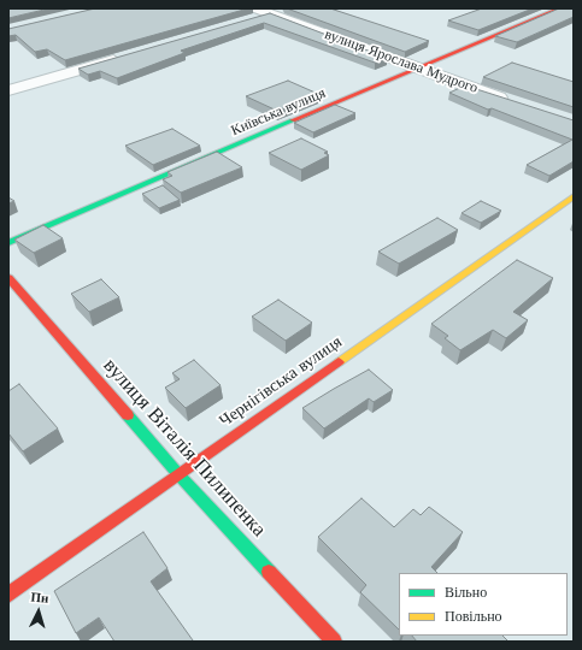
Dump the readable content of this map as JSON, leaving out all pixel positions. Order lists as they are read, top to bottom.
{
  "streets": {
    "street": [
      "вулиця Ярослава Мудрого",
      "Київська вулиця",
      "Чернігівська вулиця",
      "вулиця Віталія Пилипенка"
    ]
  },
  "crossings": [
    ["вулиця Ярослава Мудрого", "Київська вулиця"],
    ["Чернігівська вулиця", "вулиця Віталія Пилипенка"]
  ],
  "legend": ["Вільно", "Повільно"],
  "north": "top"
}
